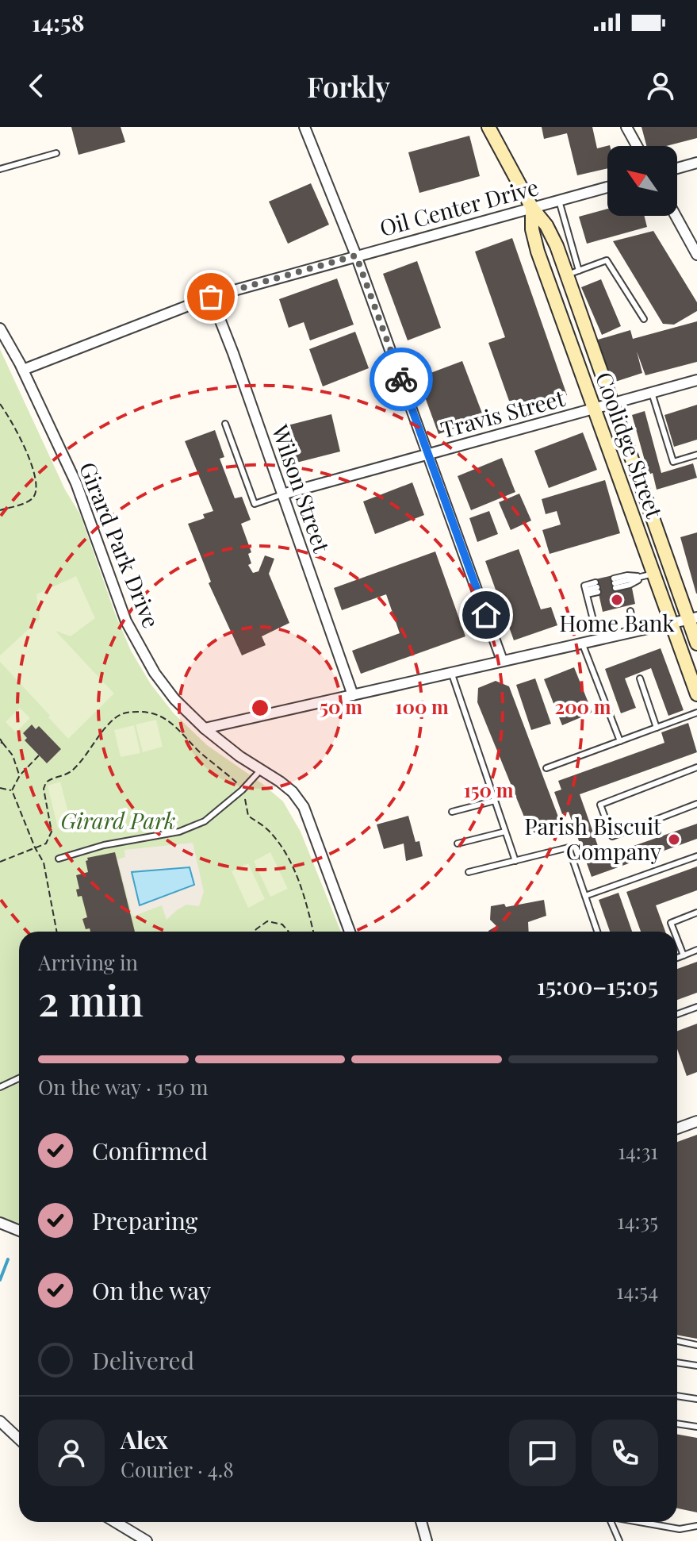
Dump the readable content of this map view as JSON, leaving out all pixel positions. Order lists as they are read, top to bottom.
{
  "streets": {
    "street": [
      "Oil Center Drive",
      "Travis Street",
      "Coolidge Street",
      "Wilson Street",
      "Girard Park Drive"
    ]
  },
  "crossings": [
    ["Oil Center Drive", "Coolidge Street"],
    ["Oil Center Drive", "Wilson Street"],
    ["Oil Center Drive", "Girard Park Drive"],
    ["Travis Street", "Coolidge Street"],
    ["Travis Street", "Wilson Street"]
  ],
  "parks": ["Girard Park"],
  "places": ["Home Bank", "Parish Biscuit Company"],
  "north": "top left",
  "page": {
    "status": "14:58",
    "header": "Forkly",
    "heading": ["2 min", "Arriving in", "15:00–15:05"],
    "panel": ["Alex", "Courier · 4.8"],
    "bar": "On the way · 150 m",
    "list": [
      ["Confirmed", "14:31"],
      ["Preparing", "14:35"],
      ["On the way", "14:54"],
      "Delivered"
    ]
  },
  "rings": [
    "50 m",
    "100 m",
    "200 m",
    "150 m"
  ]
}
